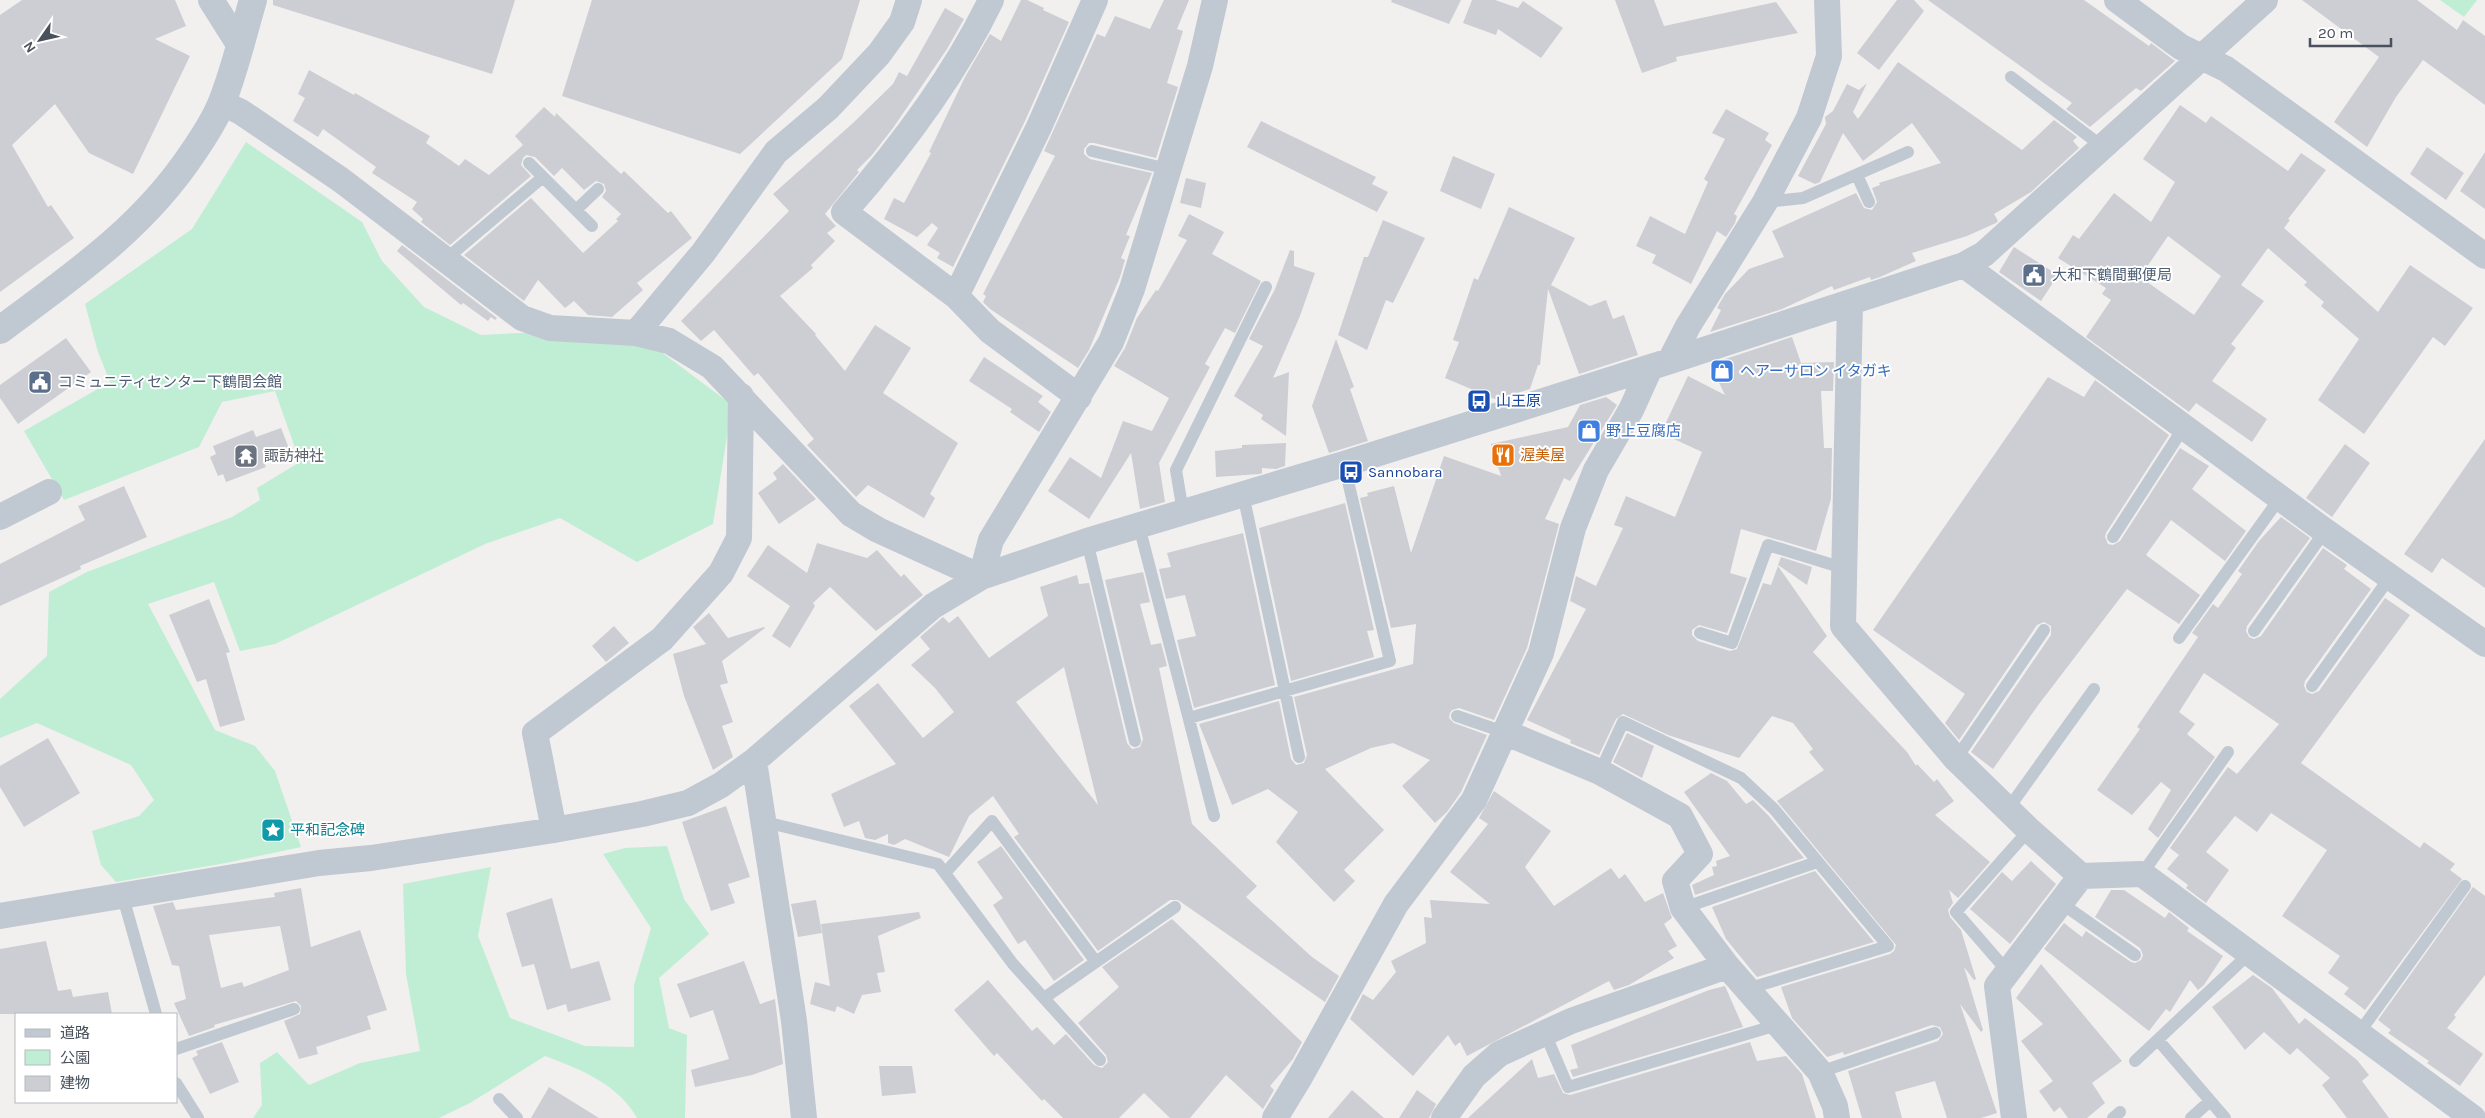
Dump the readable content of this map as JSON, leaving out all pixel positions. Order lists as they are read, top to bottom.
{
  "places": {
    "public building": ["大和下鶴間郵便局", "コミュニティセンター下鶴間会館"],
    "shop": ["ヘアーサロン イタガキ", "野上豆腐店"],
    "bus stop": ["山王原", "Sannobara"],
    "restaurant": ["渥美屋"],
    "temple": ["諏訪神社"],
    "place": ["平和記念碑"]
  },
  "legend": ["道路", "公園", "建物"],
  "scale_bar": "20 m",
  "north": "bottom left"
}
